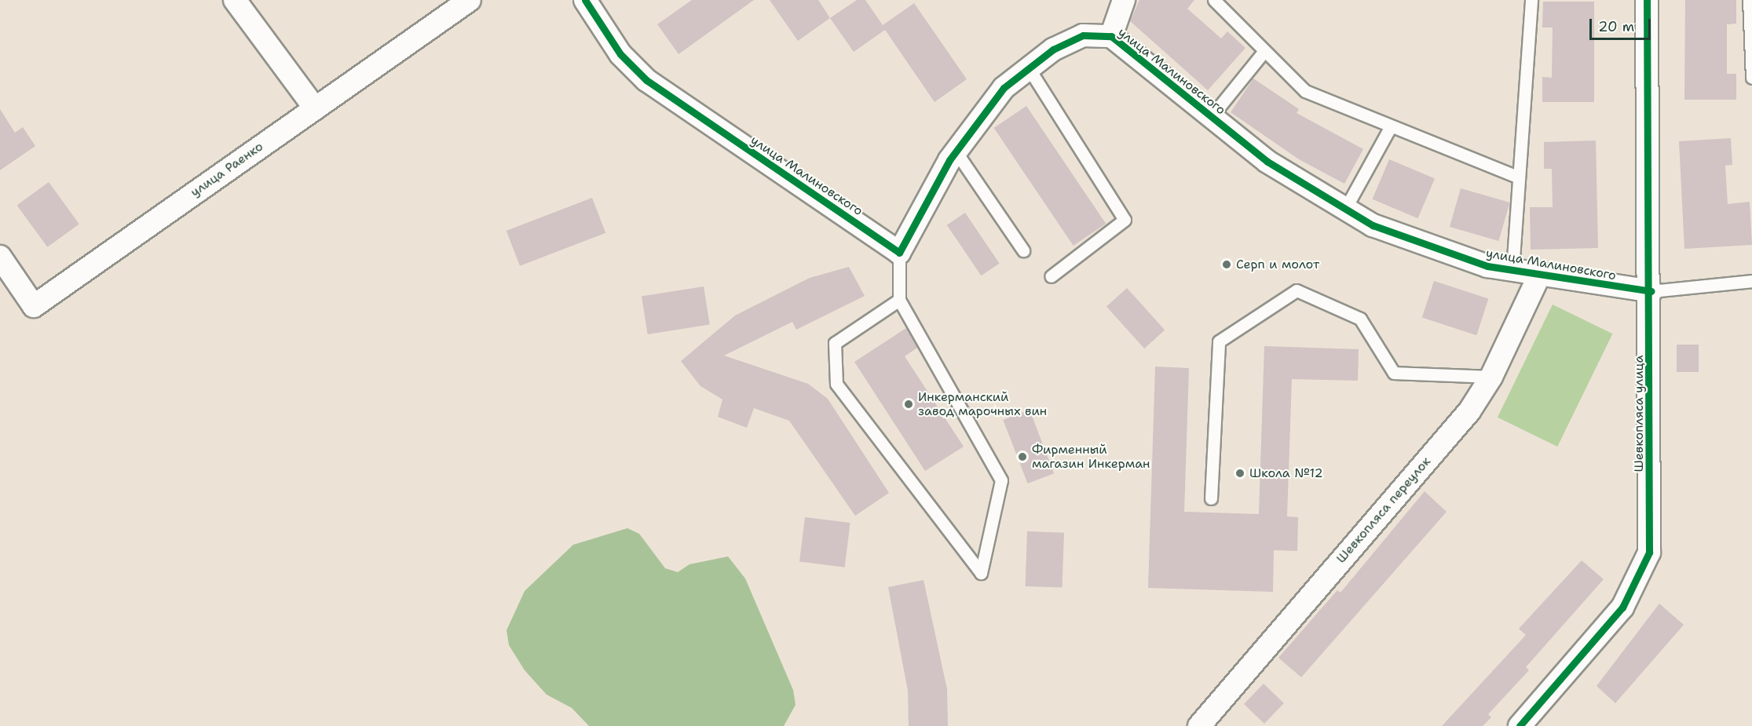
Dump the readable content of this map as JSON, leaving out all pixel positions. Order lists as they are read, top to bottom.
{
  "streets": {
    "street": [
      "улица Малиновского",
      "улица Раенко",
      "Шевкопляса улица",
      "Шевкопляса переулок"
    ]
  },
  "crossings": [
    ["улица Малиновского", "Шевкопляса улица"],
    ["улица Малиновского", "Шевкопляса переулок"]
  ],
  "places": [
    "Серп и молот",
    "Инкерманский завод марочных вин",
    "Фирменный магазин Инкерман",
    "Школа №12"
  ],
  "scale_bar": "20 m"
}
